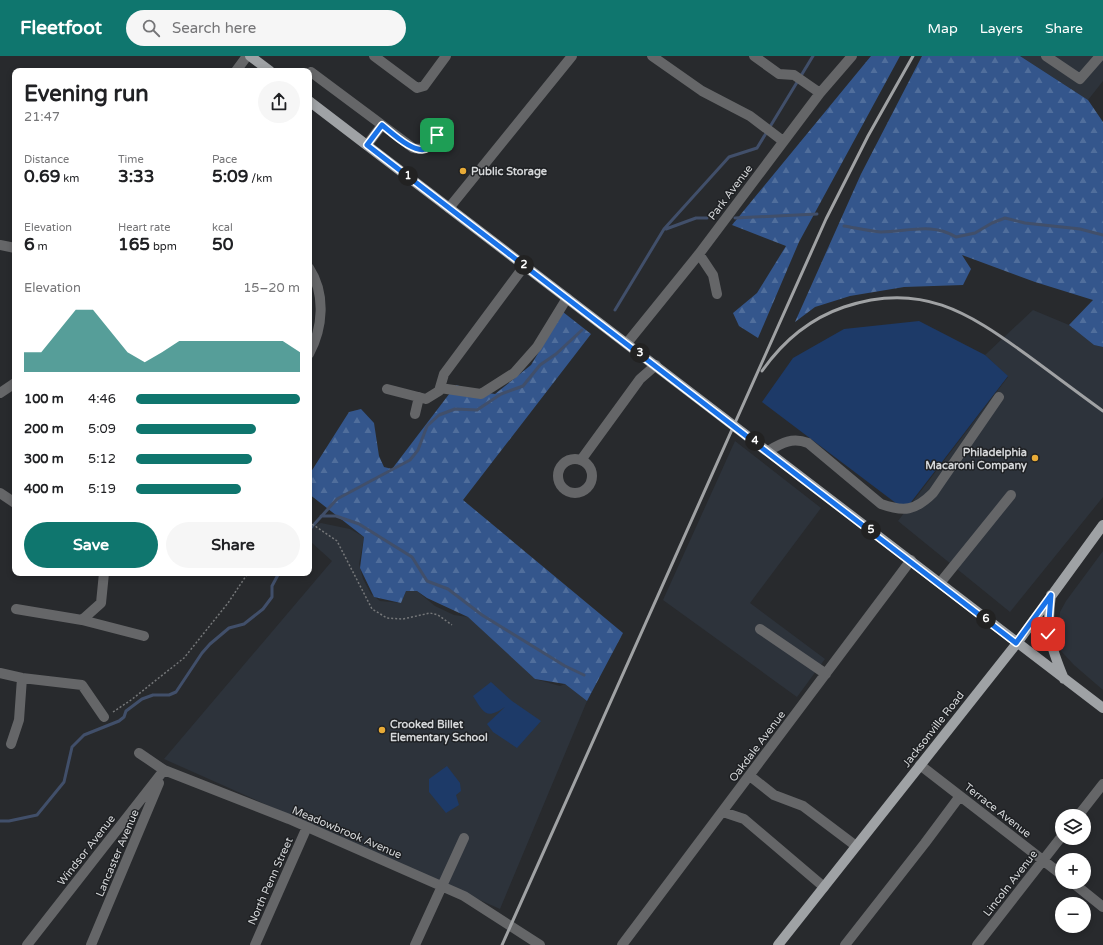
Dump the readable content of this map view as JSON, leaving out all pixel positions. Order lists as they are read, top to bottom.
{
  "streets": {
    "main road": ["Jacksonville Road"],
    "street": [
      "Park Avenue",
      "Oakdale Avenue",
      "Terrace Avenue",
      "Meadowbrook Avenue",
      "Windsor Avenue",
      "Lancaster Avenue",
      "North Penn Street",
      "Lincoln Avenue"
    ]
  },
  "crossings": [
    ["Jacksonville Road", "Terrace Avenue"],
    ["Terrace Avenue", "Lincoln Avenue"],
    ["Meadowbrook Avenue", "Windsor Avenue"],
    ["Meadowbrook Avenue", "Lancaster Avenue"],
    ["Meadowbrook Avenue", "North Penn Street"],
    ["Windsor Avenue", "Lancaster Avenue"]
  ],
  "places": ["Public Storage", "Philadelphia Macaroni Company", "Crooked Billet Elementary School"],
  "page": {
    "header": "Fleetfoot",
    "search": "Search here",
    "nav": ["Map", "Layers", "Share"],
    "heading": ["Evening run", "21:47"],
    "stats": [
      ["Distance", "0.69 km"],
      ["Time", "3:33"],
      ["Pace", "5:09 /km"],
      ["Elevation", "6 m"],
      ["Heart rate", "165 bpm"],
      ["kcal", "50"]
    ],
    "pins": [
      "1",
      "2",
      "3",
      "4",
      "5",
      "6"
    ],
    "chart": ["Elevation", "15–20 m"],
    "list": [
      {
        "name": "100 m",
        "note": "4:46"
      },
      {
        "name": "200 m",
        "note": "5:09"
      },
      {
        "name": "300 m",
        "note": "5:12"
      },
      {
        "name": "400 m",
        "note": "5:19"
      }
    ],
    "buttons": ["Save", "Share"],
    "map_buttons": ["+", "−"]
  }
}
